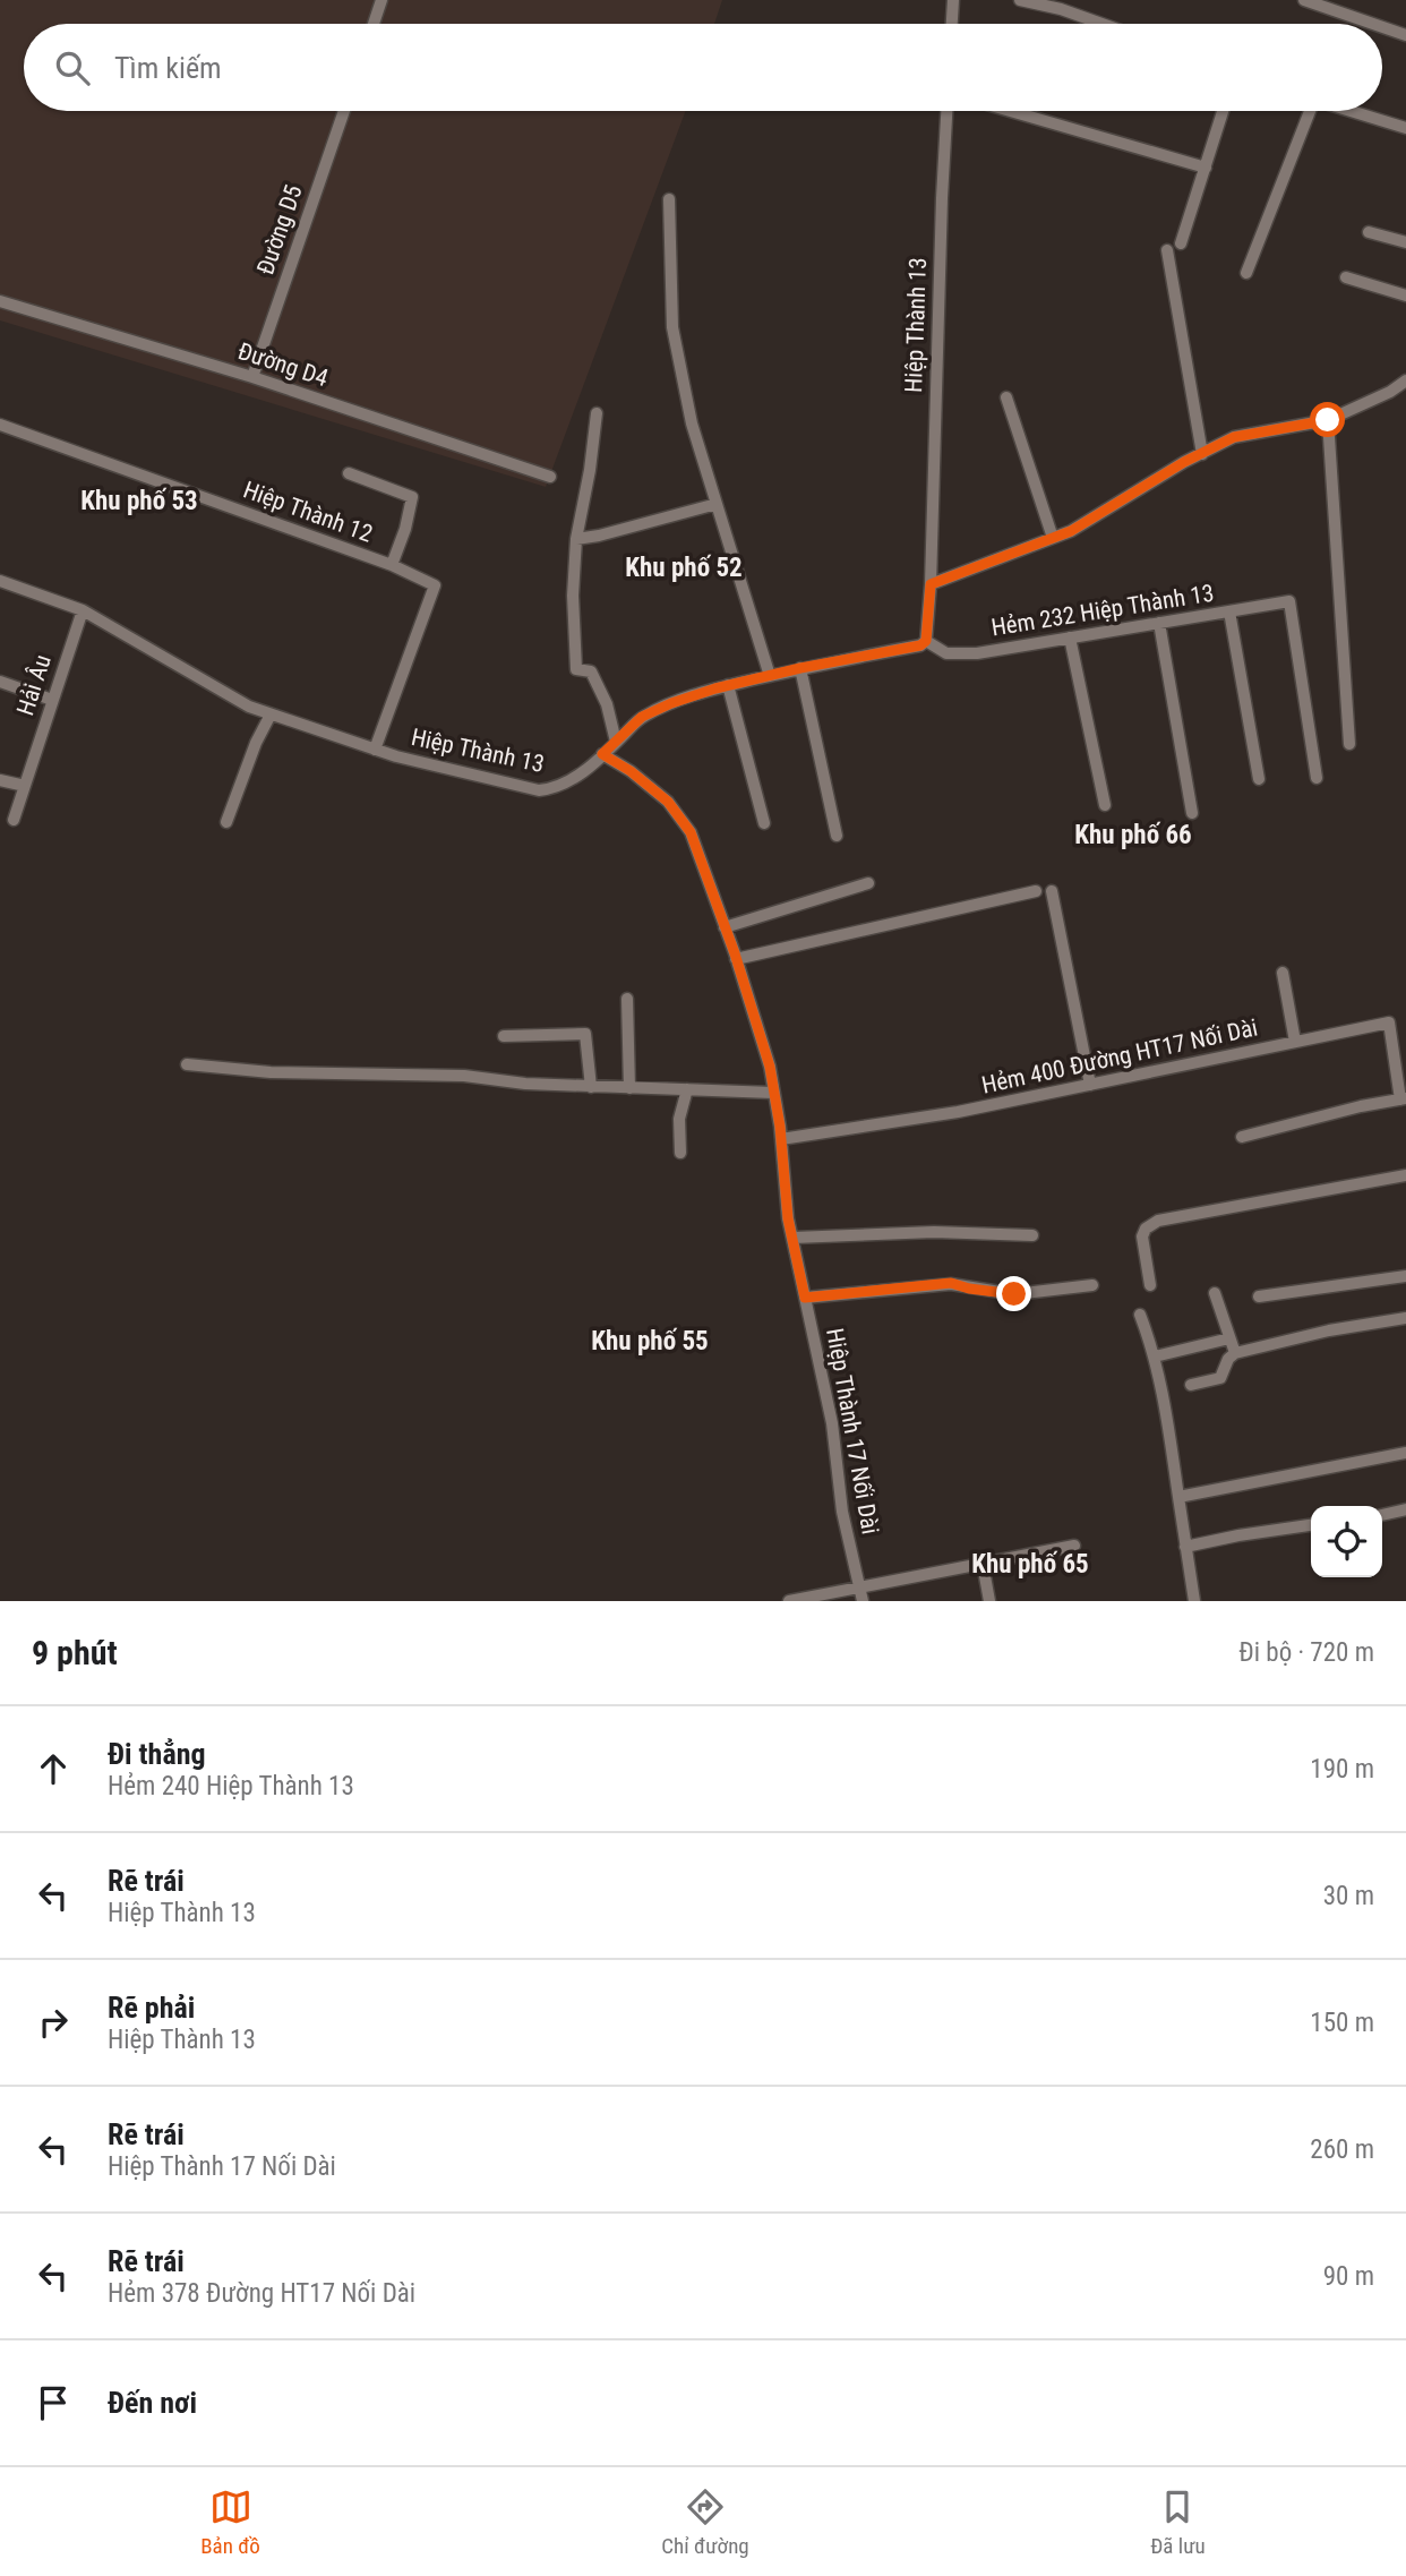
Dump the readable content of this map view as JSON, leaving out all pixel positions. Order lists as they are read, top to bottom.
{
  "streets": {
    "street": [
      "Đường D5",
      "Hiệp Thành 13",
      "Đường D4",
      "Hiệp Thành 12",
      "Hẻm 232 Hiệp Thành 13",
      "Hải Âu",
      "Hẻm 400 Đường HT17 Nối Dài",
      "Hiệp Thành 17 Nối Dài"
    ]
  },
  "crossings": [
    ["Đường D5", "Đường D4"],
    ["Hiệp Thành 13", "Hiệp Thành 12"],
    ["Hiệp Thành 13", "Hẻm 232 Hiệp Thành 13"],
    ["Hiệp Thành 13", "Hải Âu"],
    ["Hiệp Thành 13", "Hiệp Thành 17 Nối Dài"],
    ["Hẻm 400 Đường HT17 Nối Dài", "Hiệp Thành 17 Nối Dài"]
  ],
  "districts": [
    "Khu phố 53",
    "Khu phố 52",
    "Khu phố 66",
    "Khu phố 55",
    "Khu phố 65"
  ],
  "page": {
    "search": "Tìm kiếm",
    "heading": ["9 phút", "Đi bộ · 720 m"],
    "list": [
      ["Đi thẳng", "Hẻm 240 Hiệp Thành 13", "190 m"],
      ["Rẽ trái", "Hiệp Thành 13", "30 m"],
      ["Rẽ phải", "Hiệp Thành 13", "150 m"],
      ["Rẽ trái", "Hiệp Thành 17 Nối Dài", "260 m"],
      ["Rẽ trái", "Hẻm 378 Đường HT17 Nối Dài", "90 m"],
      "Đến nơi"
    ],
    "nav": ["Bản đồ", "Chỉ đường", "Đã lưu"]
  }
}
